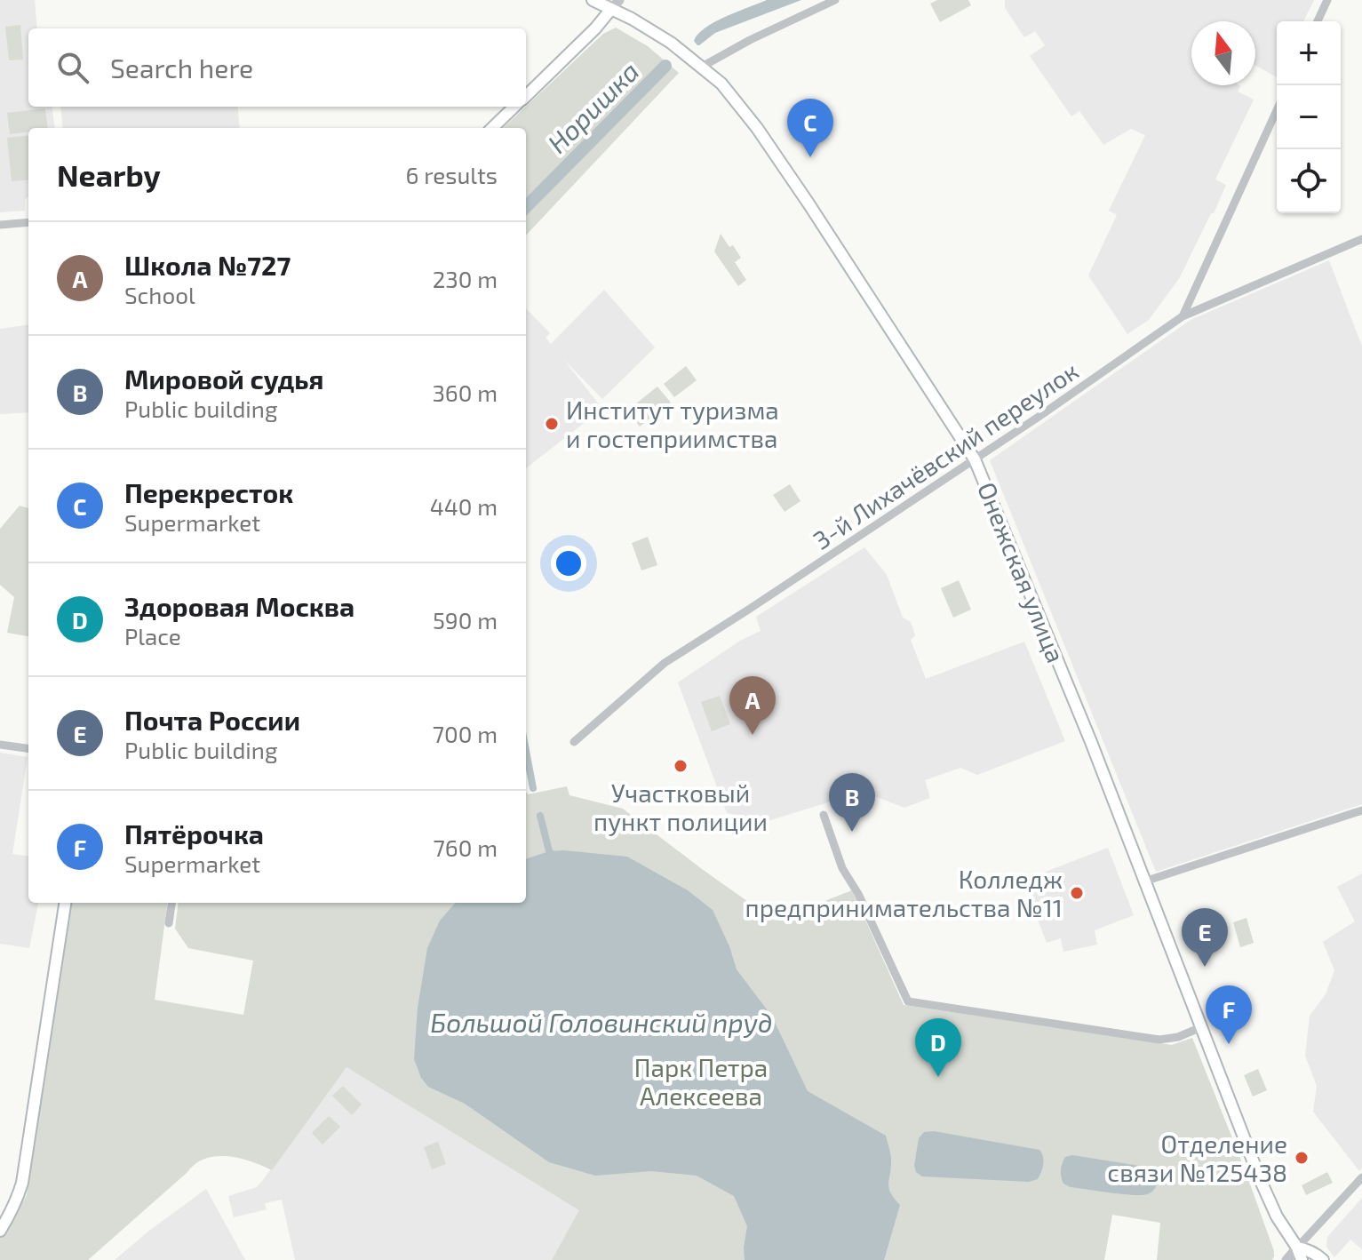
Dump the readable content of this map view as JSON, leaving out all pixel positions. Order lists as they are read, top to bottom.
{
  "streets": {
    "main road": ["Онежская улица"],
    "street": ["3-й Лихачёвский переулок"]
  },
  "crossings": [
    ["3-й Лихачёвский переулок", "Онежская улица"]
  ],
  "water": ["Норишка", "Большой Головинский пруд"],
  "parks": ["Парк Петра Алексеева"],
  "places": [
    "Институт туризма и гостеприимства",
    "Участковый пункт полиции",
    "Колледж предпринимательства №11",
    "Отделение связи №125438"
  ],
  "north": "top",
  "page": {
    "map_buttons": ["+", "−"],
    "search": "Search here",
    "pins": [
      "C",
      "A",
      "B",
      "E",
      "F",
      "D"
    ],
    "heading": ["Nearby", "6 results"],
    "list": [
      {
        "mark": "A",
        "name": "Школа №727",
        "note": "School",
        "value": "230 m"
      },
      {
        "mark": "B",
        "name": "Мировой судья",
        "note": "Public building",
        "value": "360 m"
      },
      {
        "mark": "C",
        "name": "Перекресток",
        "note": "Supermarket",
        "value": "440 m"
      },
      {
        "mark": "D",
        "name": "Здоровая Москва",
        "note": "Place",
        "value": "590 m"
      },
      {
        "mark": "E",
        "name": "Почта России",
        "note": "Public building",
        "value": "700 m"
      },
      {
        "mark": "F",
        "name": "Пятёрочка",
        "note": "Supermarket",
        "value": "760 m"
      }
    ]
  }
}
